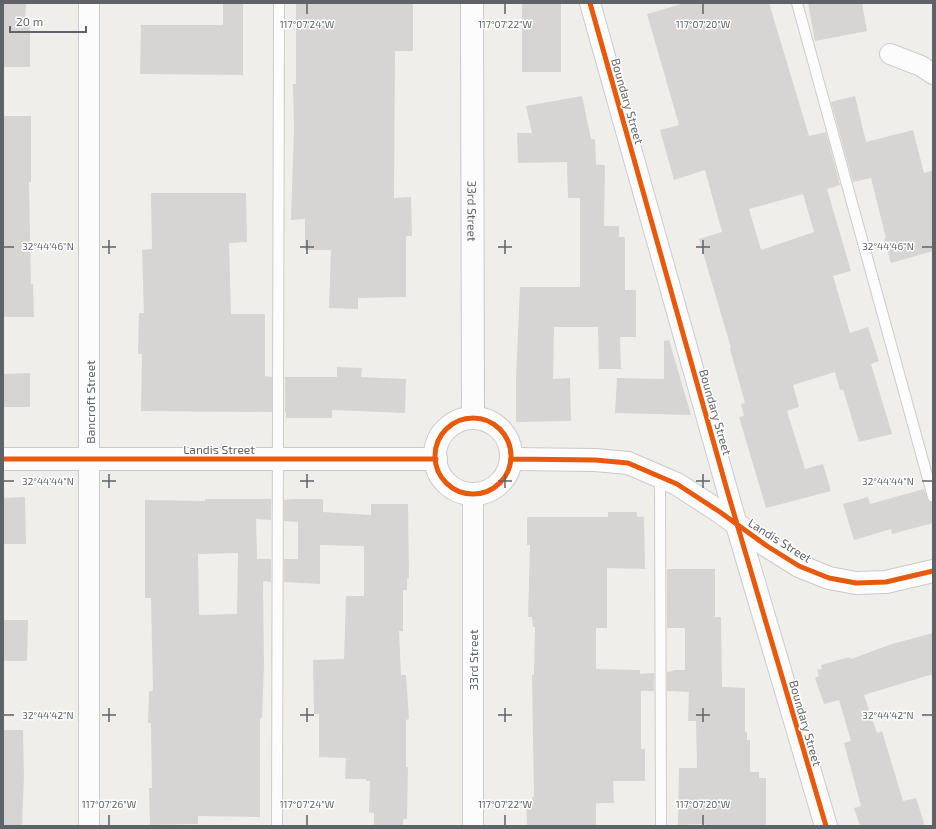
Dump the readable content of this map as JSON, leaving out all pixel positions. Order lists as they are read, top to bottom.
{
  "streets": {
    "main road": ["Boundary Street", "33rd Street", "Landis Street"],
    "street": ["Bancroft Street"]
  },
  "crossings": [
    ["Boundary Street", "Landis Street"],
    ["33rd Street", "Landis Street"],
    ["Bancroft Street", "Landis Street"]
  ],
  "scale_bar": "20 m",
  "coordinates": [
    "117°07'24\"W",
    "117°07'22\"W",
    "117°07'20\"W",
    "32°44'46\"N",
    "32°44'44\"N",
    "32°44'42\"N",
    "117°07'26\"W"
  ]
}
